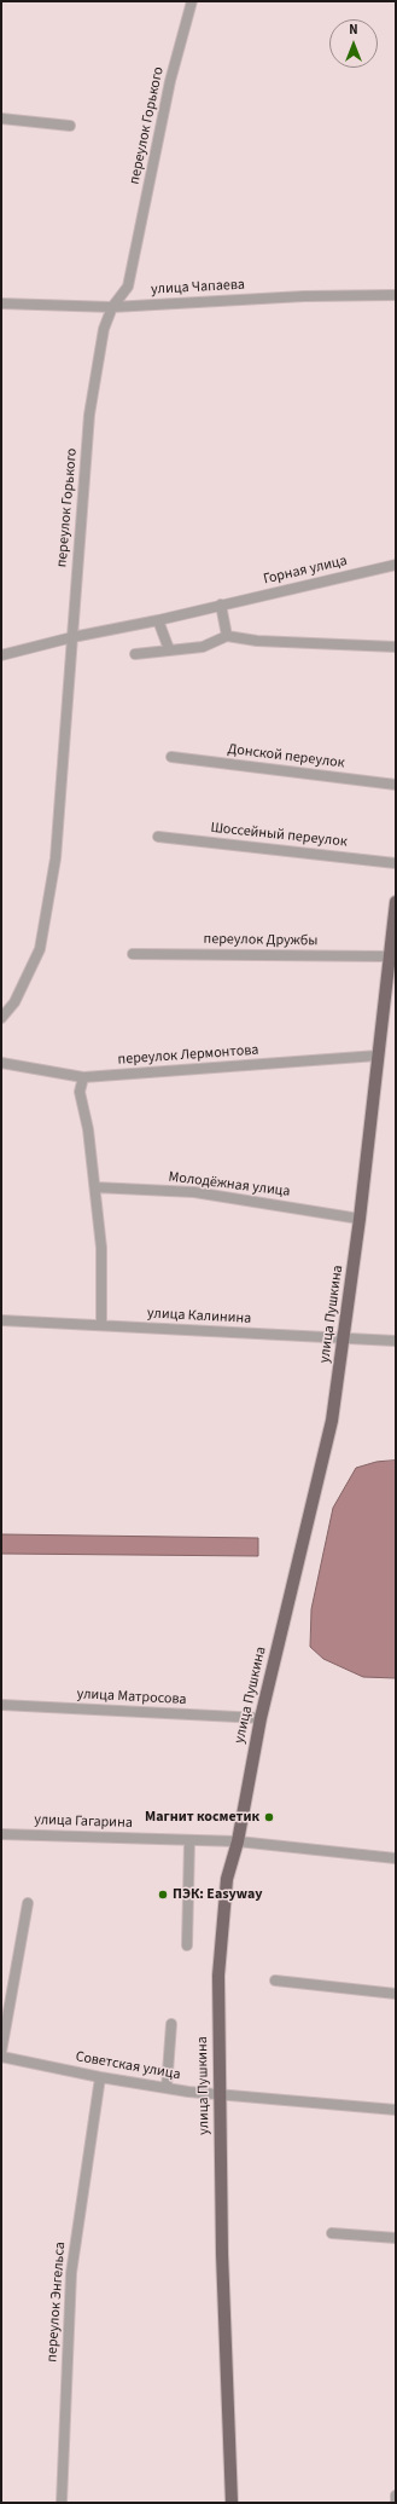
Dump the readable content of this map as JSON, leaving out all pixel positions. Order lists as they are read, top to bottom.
{
  "streets": {
    "main road": ["улица Пушкина"],
    "street": [
      "переулок Горького",
      "улица Чапаева",
      "Горная улица",
      "Донской переулок",
      "Шоссейный переулок",
      "переулок Дружбы",
      "переулок Лермонтова",
      "Молодёжная улица",
      "улица Калинина",
      "улица Матросова",
      "улица Гагарина",
      "Советская улица",
      "переулок Энгельса"
    ]
  },
  "crossings": [
    ["переулок Горького", "улица Чапаева"],
    ["переулок Горького", "Горная улица"],
    ["переулок Дружбы", "улица Пушкина"],
    ["переулок Лермонтова", "улица Пушкина"],
    ["Молодёжная улица", "улица Пушкина"],
    ["улица Пушкина", "улица Калинина"],
    ["улица Пушкина", "улица Матросова"],
    ["улица Пушкина", "улица Гагарина"],
    ["улица Пушкина", "Советская улица"],
    ["Советская улица", "переулок Энгельса"]
  ],
  "places": ["Магнит косметик", "ПЭК: Easyway"],
  "north": "top"
}
